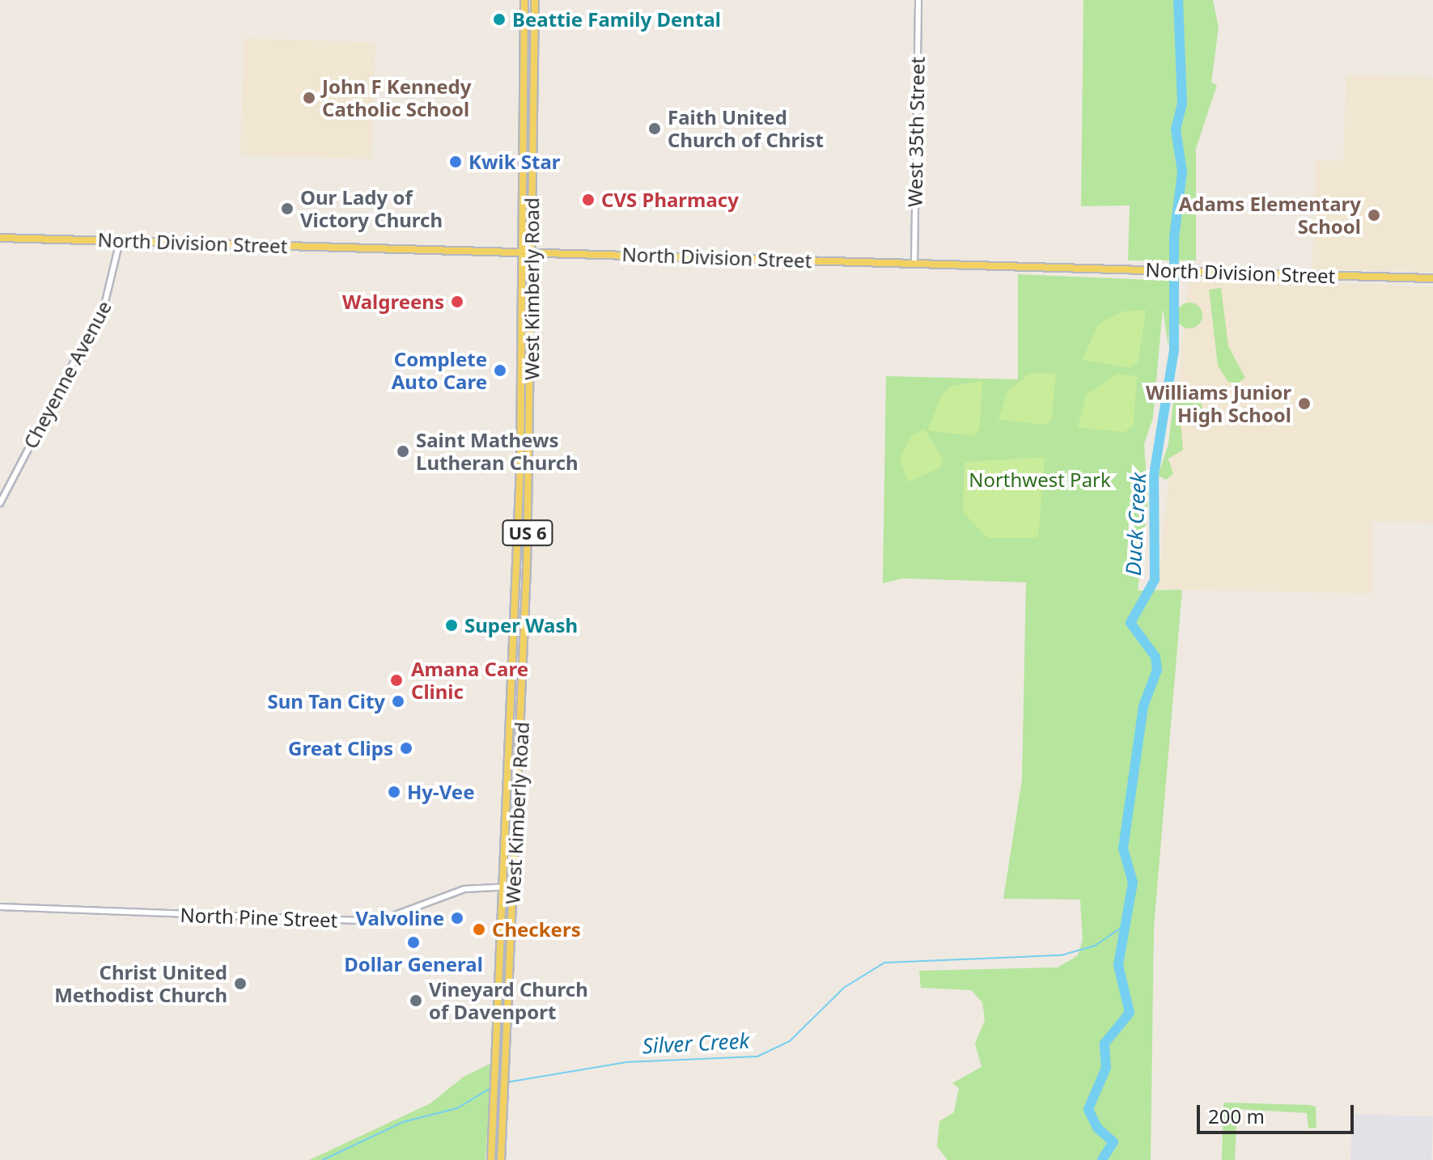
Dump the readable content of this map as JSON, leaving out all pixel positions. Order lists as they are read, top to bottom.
{
  "streets": {
    "main road": ["North Division Street", "West Kimberly Road", "US 6"],
    "street": ["West 35th Street", "Cheyenne Avenue", "North Pine Street"]
  },
  "crossings": [
    ["West 35th Street", "North Division Street"],
    ["North Division Street", "West Kimberly Road"],
    ["North Division Street", "Cheyenne Avenue"],
    ["West Kimberly Road", "North Pine Street"]
  ],
  "water": ["Duck Creek", "Silver Creek"],
  "parks": ["Northwest Park"],
  "places": [
    "Beattie Family Dental",
    "John F Kennedy Catholic School",
    "Faith United Church of Christ",
    "Kwik Star",
    "CVS Pharmacy",
    "Our Lady of Victory Church",
    "Adams Elementary School",
    "Walgreens",
    "Complete Auto Care",
    "Williams Junior High School",
    "Saint Mathews Lutheran Church",
    "Super Wash",
    "Amana Care Clinic",
    "Sun Tan City",
    "Great Clips",
    "Hy-Vee",
    "Valvoline",
    "Checkers",
    "Dollar General",
    "Christ United Methodist Church",
    "Vineyard Church of Davenport"
  ],
  "scale_bar": "200 m"
}
